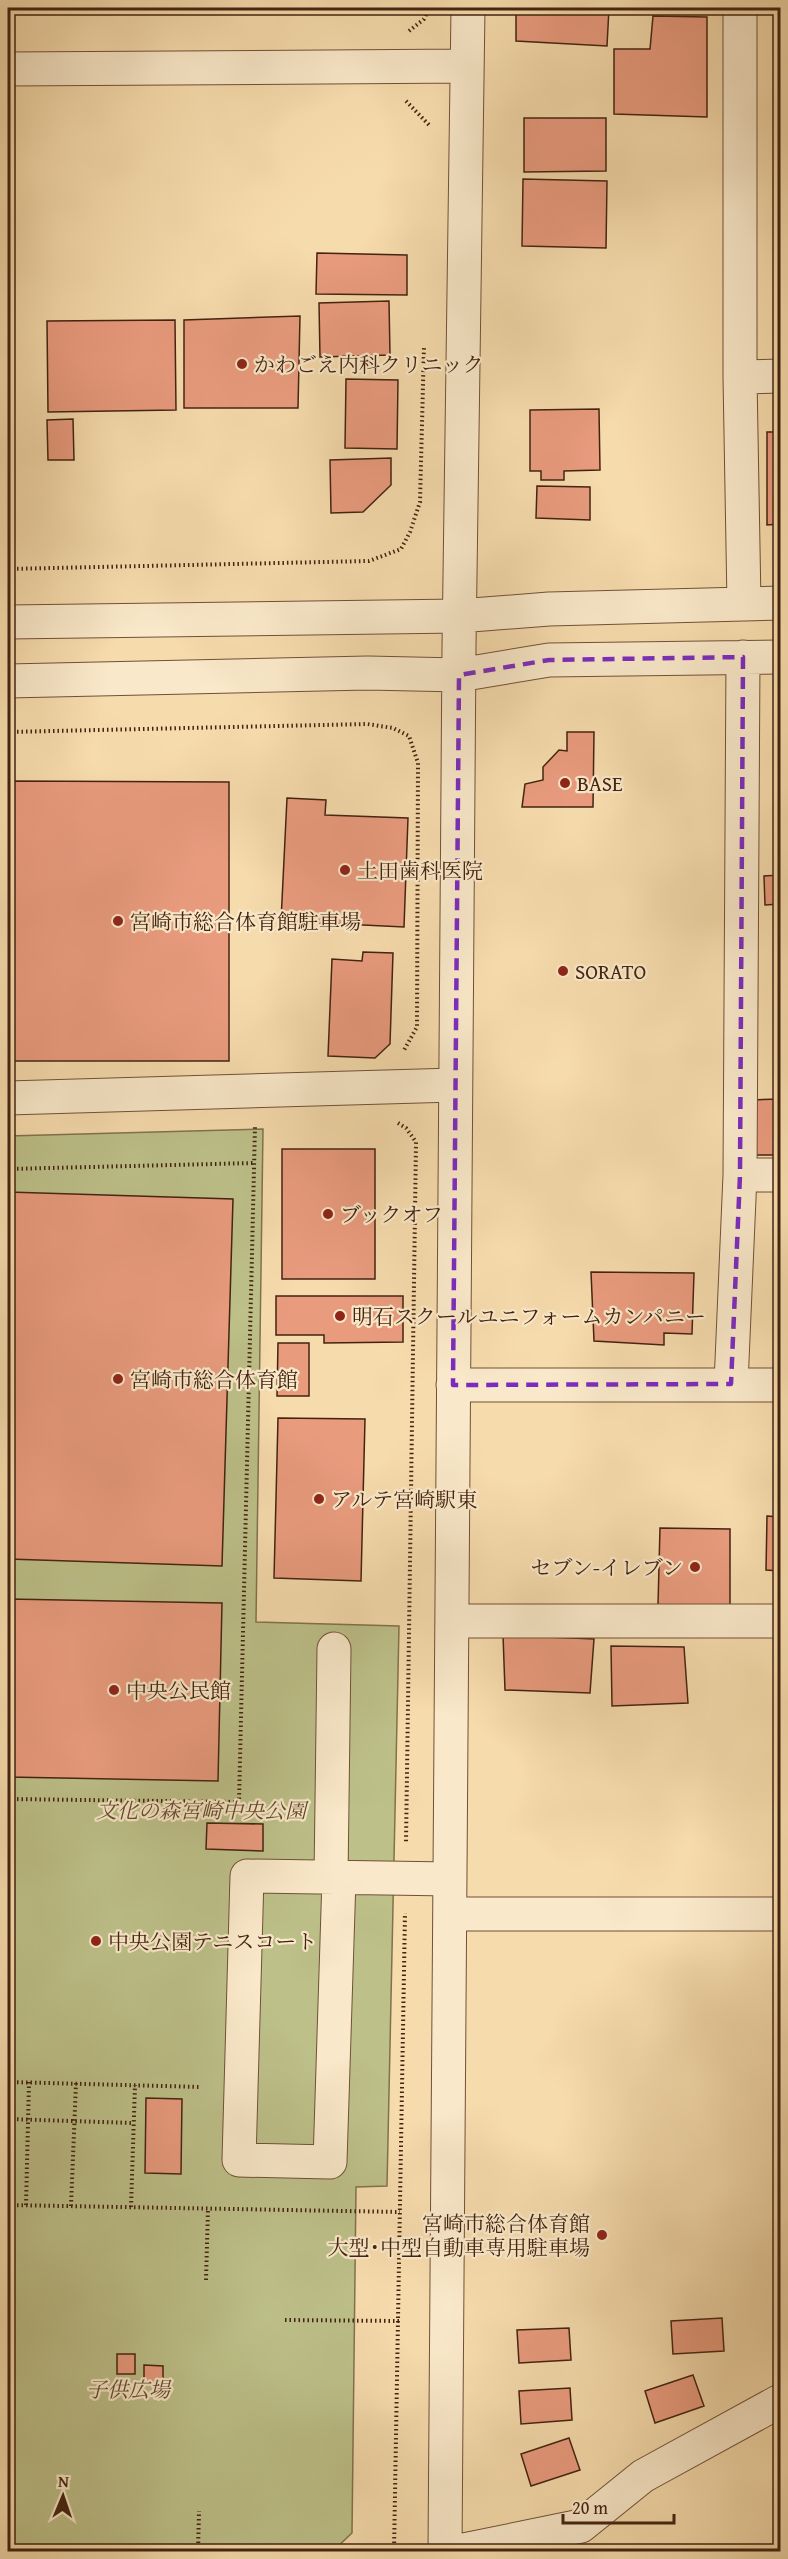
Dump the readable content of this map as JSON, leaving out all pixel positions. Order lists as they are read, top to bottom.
{
  "parks": ["文化の森宮崎中央公園", "子供広場"],
  "places": [
    "かわごえ内科クリニック",
    "BASE",
    "土田歯科医院",
    "宮崎市総合体育館駐車場",
    "SORATO",
    "ブックオフ",
    "明石スクールユニフォームカンパニー",
    "宮崎市総合体育館",
    "アルテ宮崎駅東",
    "セブン-イレブン",
    "中央公民館",
    "中央公園テニスコート",
    "宮崎市総合体育館 大型･中型自動車専用駐車場"
  ],
  "scale_bar": "20 m",
  "north": "top"
}
